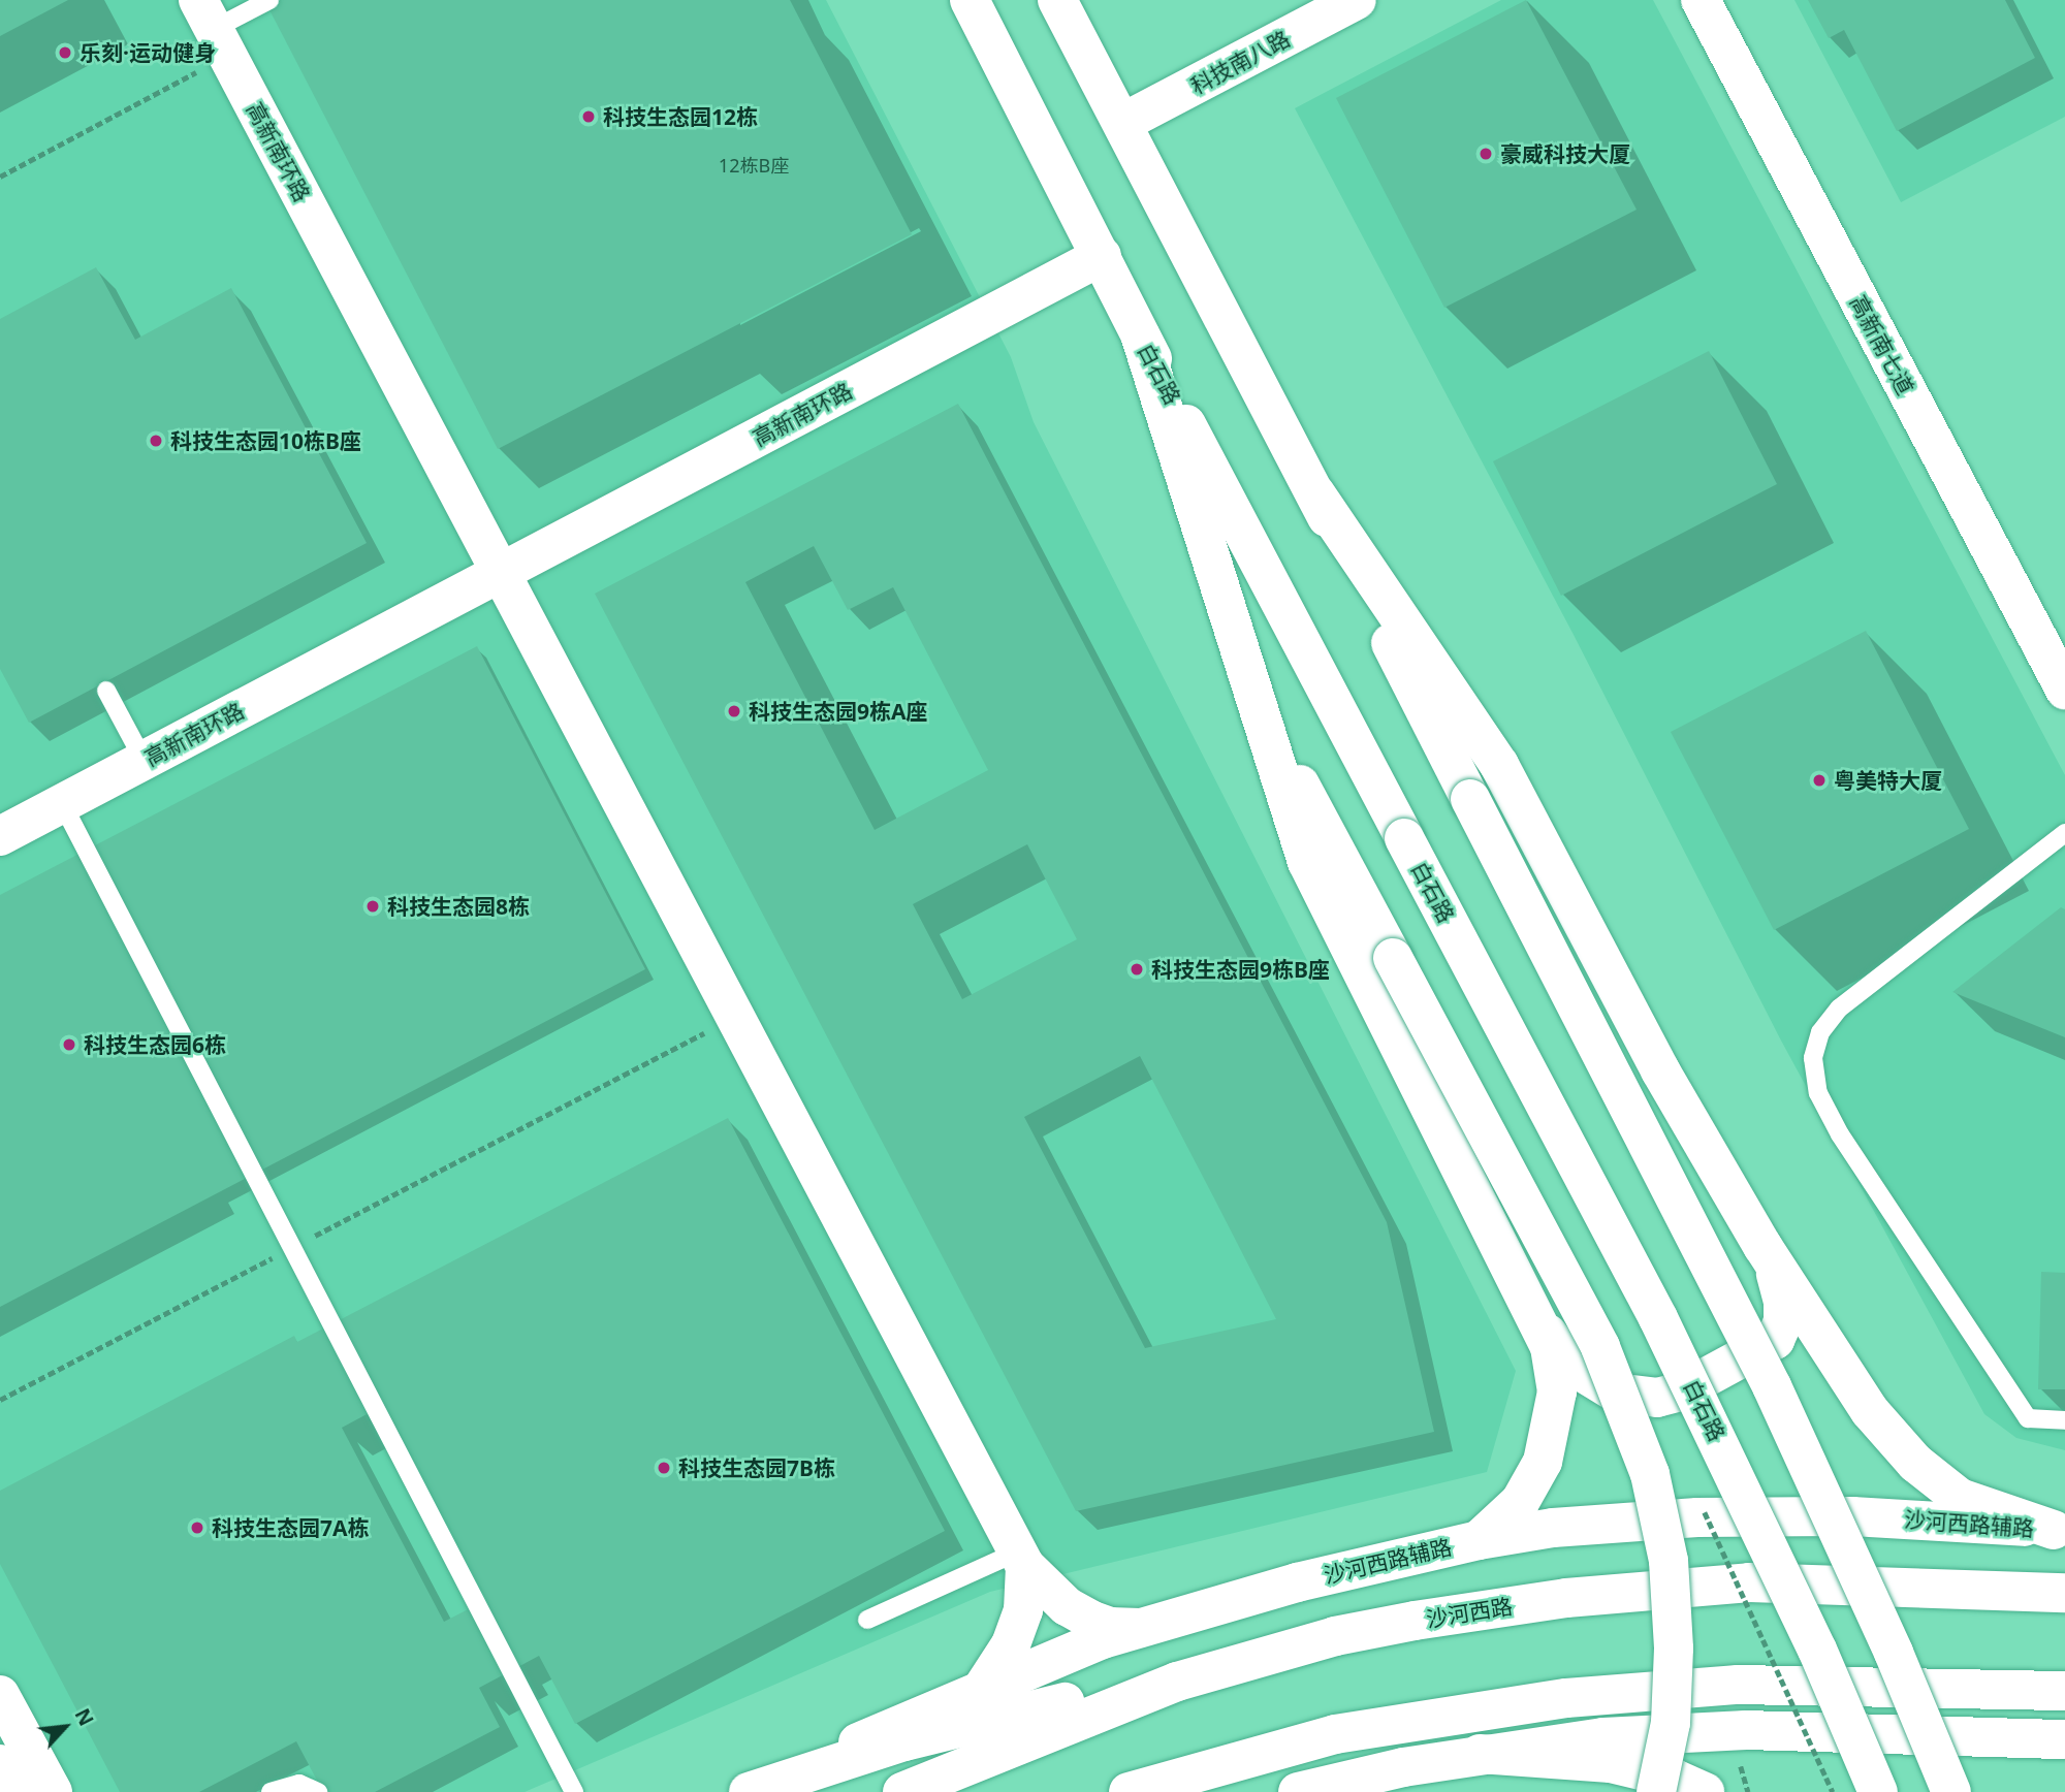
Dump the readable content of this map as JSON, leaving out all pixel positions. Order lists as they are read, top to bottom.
{
  "streets": {
    "main road": [
      "科技南八路",
      "高新南环路",
      "高新南七道",
      "白石路",
      "沙河西路辅路",
      "沙河西路"
    ]
  },
  "crossings": [
    ["高新南环路", "白石路"]
  ],
  "places": [
    "乐刻·运动健身",
    "科技生态园12栋",
    "豪威科技大厦",
    "科技生态园10栋B座",
    "科技生态园9栋A座",
    "粤美特大厦",
    "科技生态园8栋",
    "科技生态园9栋B座",
    "科技生态园6栋",
    "科技生态园7B栋",
    "科技生态园7A栋"
  ],
  "house_numbers": ["12栋B座"],
  "north": "top right"
}
